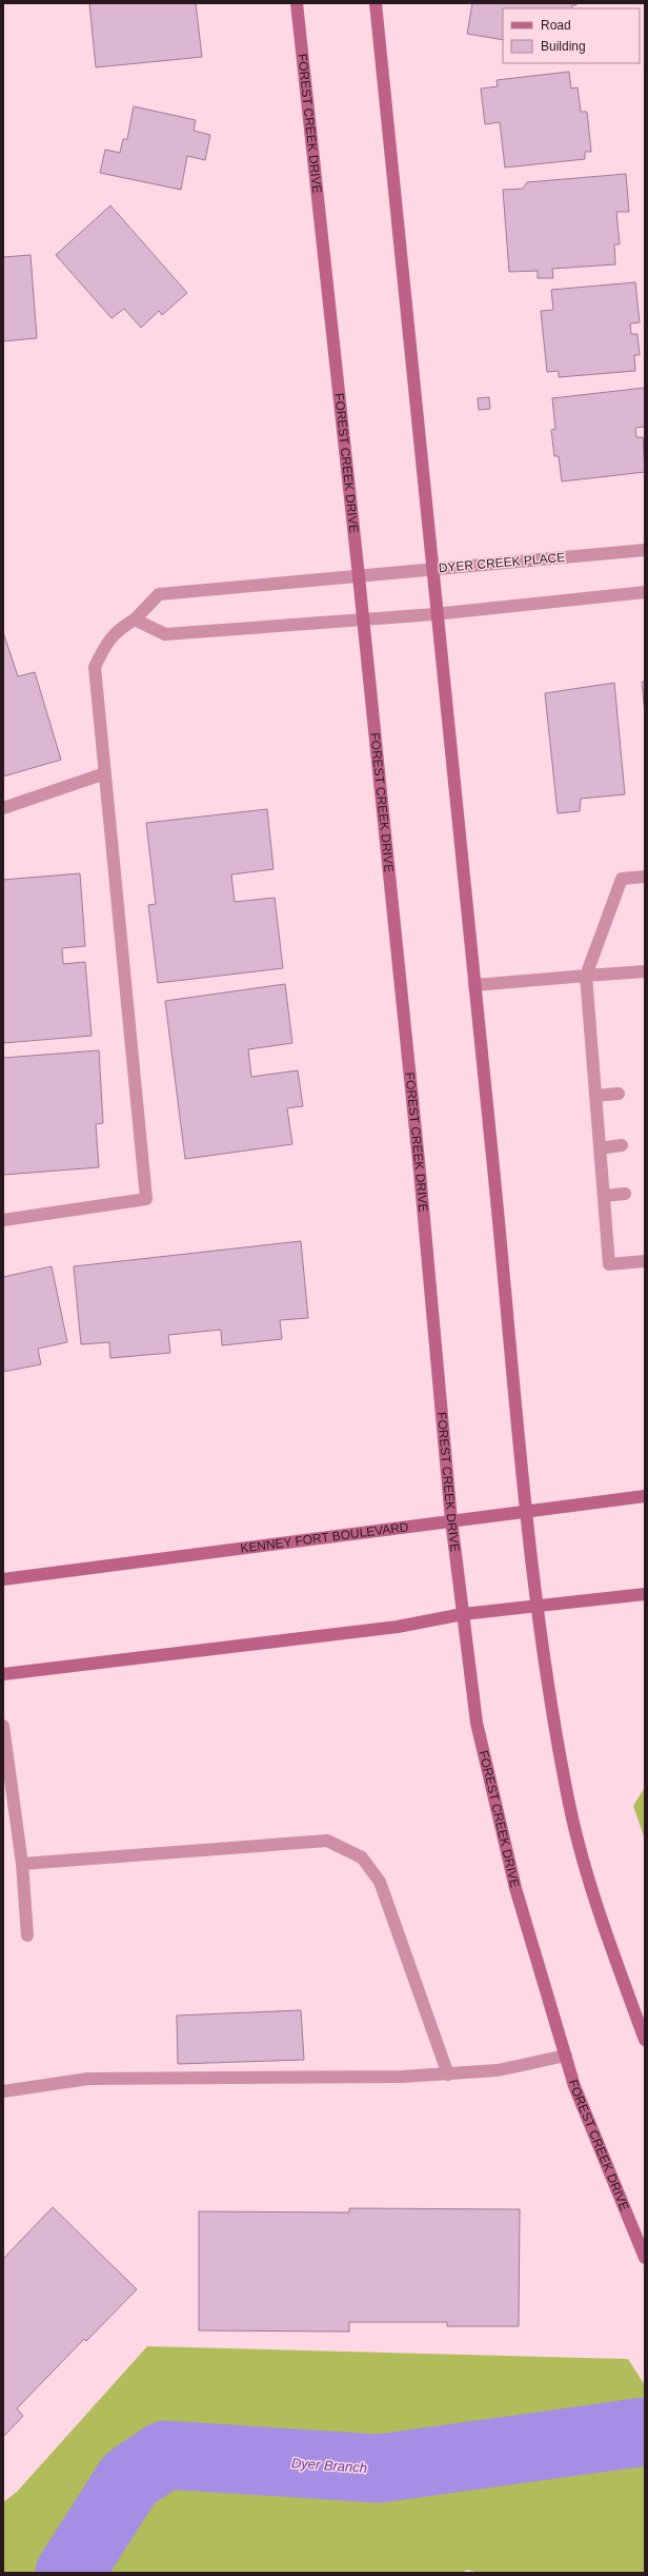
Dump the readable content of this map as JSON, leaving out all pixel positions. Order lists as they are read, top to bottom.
{
  "streets": {
    "street": ["FOREST CREEK DRIVE", "DYER CREEK PLACE", "KENNEY FORT BOULEVARD"]
  },
  "crossings": [
    ["FOREST CREEK DRIVE", "DYER CREEK PLACE"],
    ["FOREST CREEK DRIVE", "KENNEY FORT BOULEVARD"]
  ],
  "water": ["Dyer Branch"],
  "legend": ["Road", "Building"]
}
